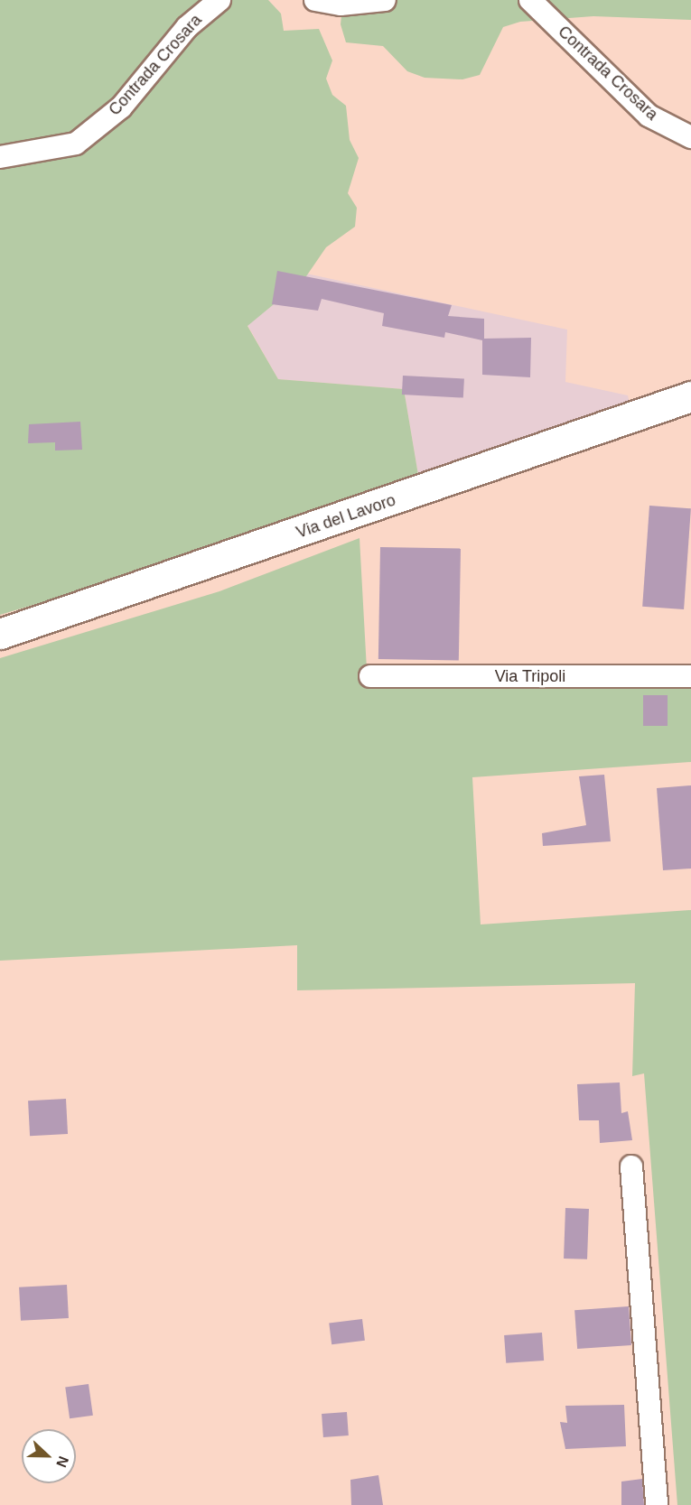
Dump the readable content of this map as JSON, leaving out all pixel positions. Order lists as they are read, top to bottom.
{
  "streets": {
    "street": ["Contrada Crosara", "Via del Lavoro", "Via Tripoli"]
  },
  "north": "right"
}
